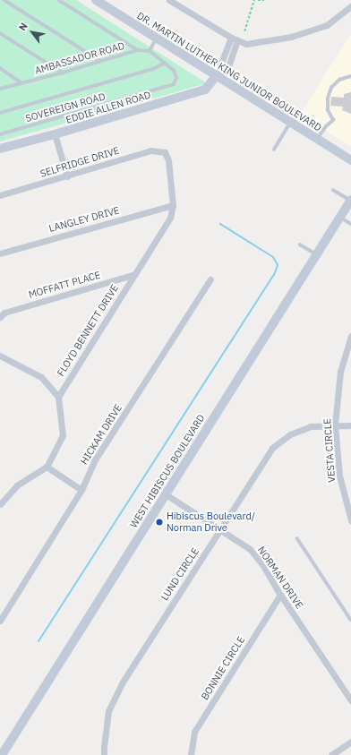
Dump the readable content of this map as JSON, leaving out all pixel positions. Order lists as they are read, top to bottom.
{
  "streets": {
    "street": [
      "DR. MARTIN LUTHER KING JUNIOR BOULEVARD",
      "EDDIE ALLEN ROAD",
      "SELFRIDGE DRIVE",
      "LANGLEY DRIVE",
      "MOFFATT PLACE",
      "FLOYD BENNETT DRIVE",
      "HICKAM DRIVE",
      "VESTA CIRCLE",
      "WEST HIBISCUS BOULEVARD",
      "LUND CIRCLE",
      "NORMAN DRIVE",
      "BONNIE CIRCLE"
    ],
    "lane": ["AMBASSADOR ROAD", "SOVEREIGN ROAD"]
  },
  "crossings": [
    ["AMBASSADOR ROAD", "SOVEREIGN ROAD"],
    ["DR. MARTIN LUTHER KING JUNIOR BOULEVARD", "EDDIE ALLEN ROAD"],
    ["SELFRIDGE DRIVE", "FLOYD BENNETT DRIVE"],
    ["LANGLEY DRIVE", "FLOYD BENNETT DRIVE"],
    ["MOFFATT PLACE", "FLOYD BENNETT DRIVE"],
    ["VESTA CIRCLE", "LUND CIRCLE"],
    ["WEST HIBISCUS BOULEVARD", "NORMAN DRIVE"],
    ["LUND CIRCLE", "NORMAN DRIVE"],
    ["NORMAN DRIVE", "BONNIE CIRCLE"]
  ],
  "places": ["Hibiscus Boulevard/ Norman Drive"],
  "north": "top left"
}
